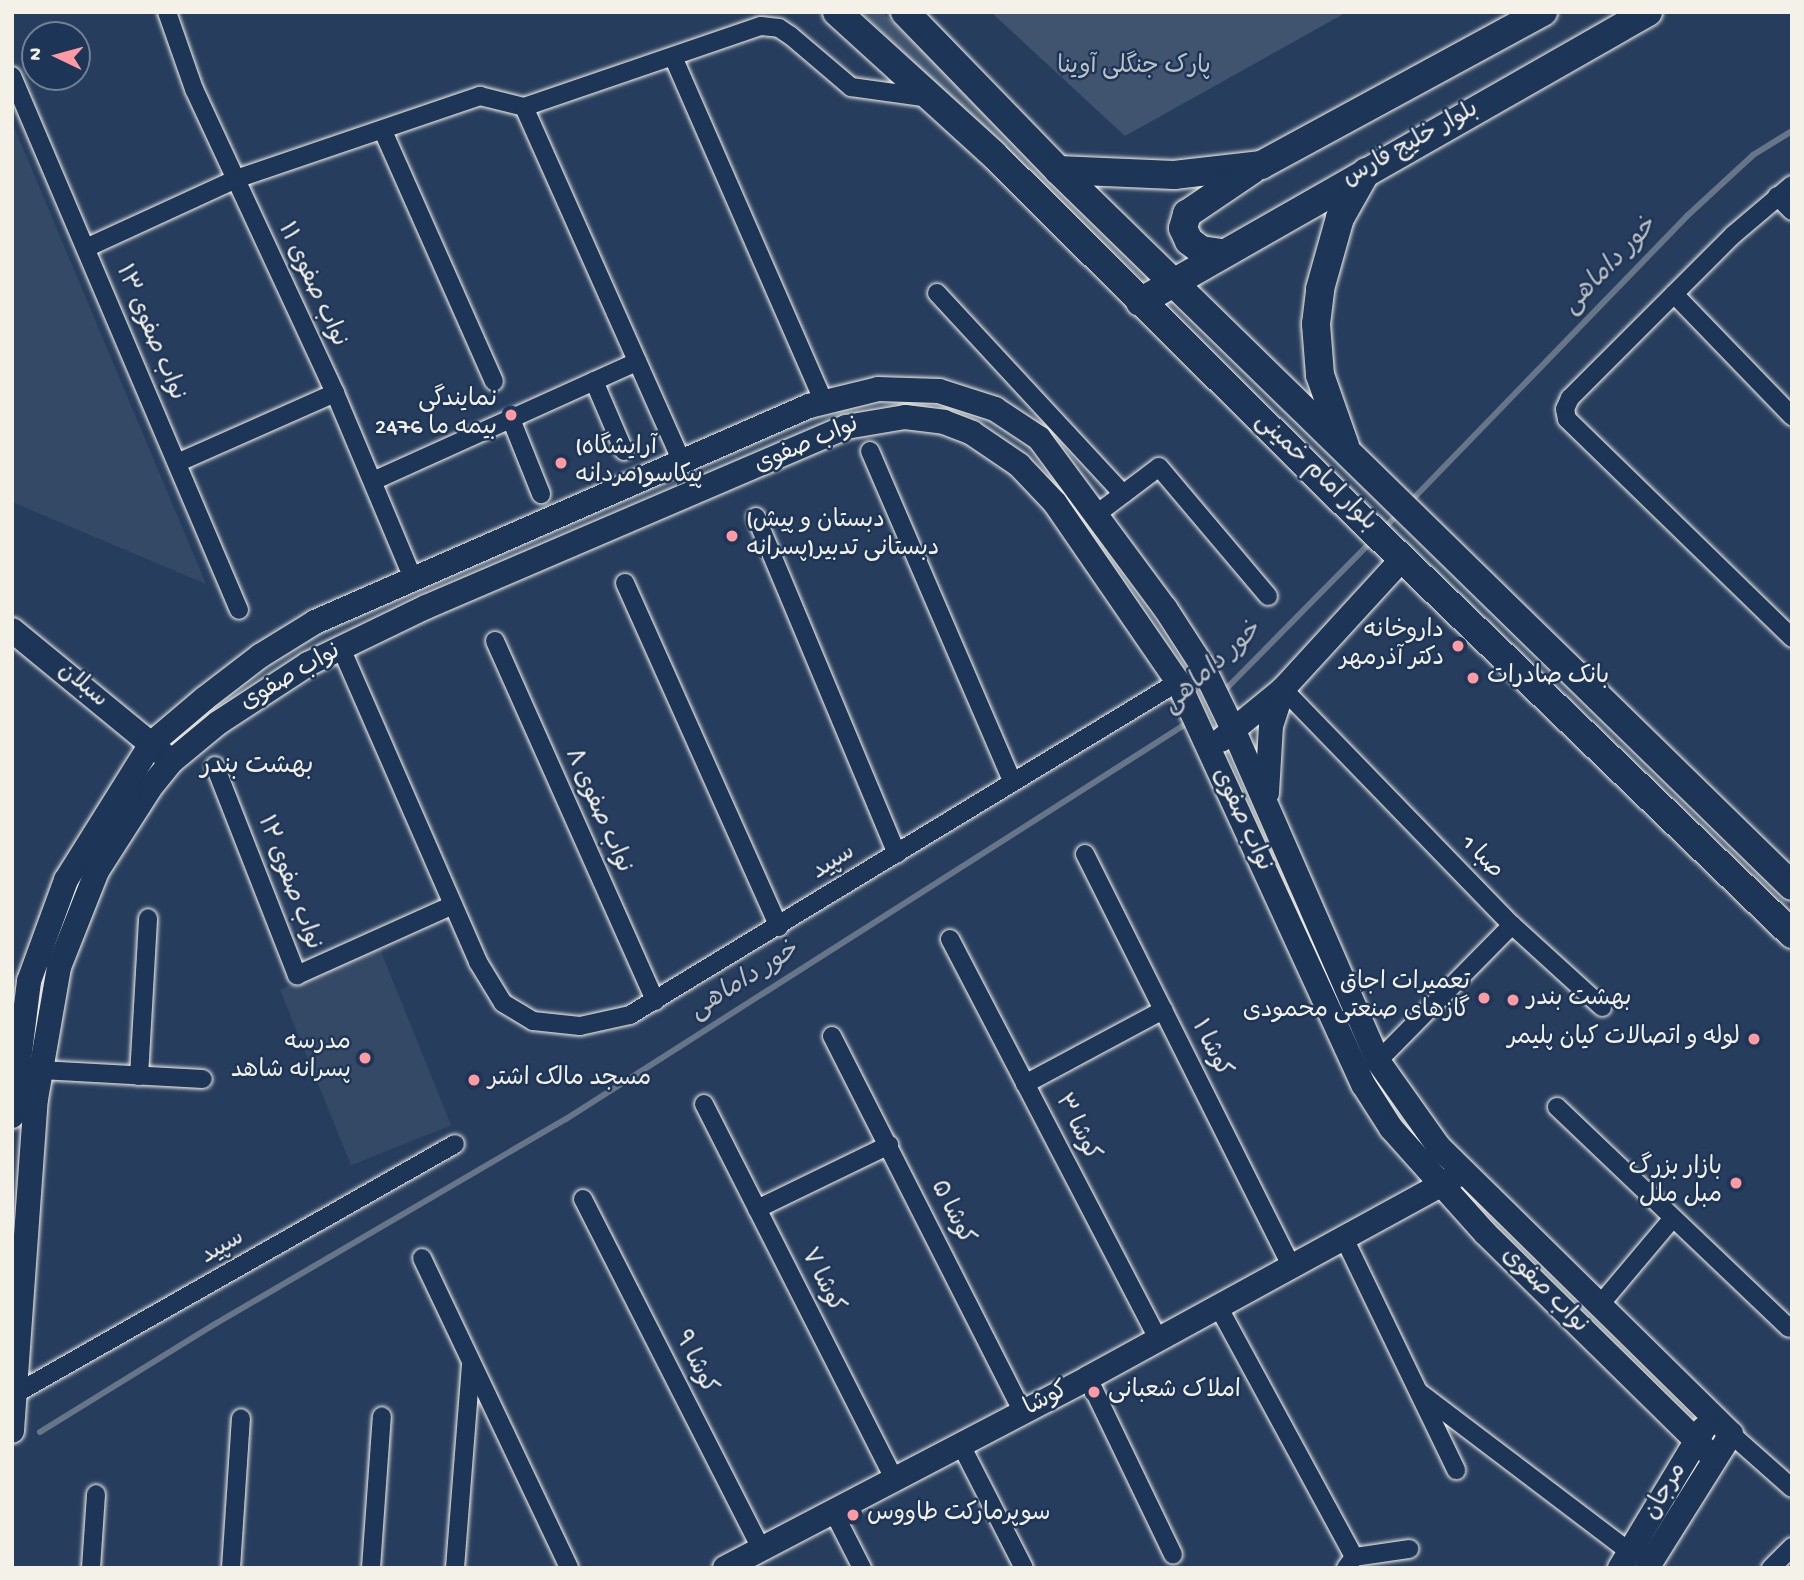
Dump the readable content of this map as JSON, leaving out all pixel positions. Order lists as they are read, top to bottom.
{
  "streets": {
    "main road": ["بلوار خلیج فارس", "بلوار امام خمینی"],
    "street": [
      "نواب صفوی ۱۱",
      "نواب صفوی ۱۳",
      "نواب صفوی",
      "سبلان",
      "نواب صفوی ۸",
      "صبا 1",
      "سپید",
      "نواب صفوی ۱۲",
      "کوشا ۱",
      "کوشا ۳",
      "کوشا ۵",
      "کوشا ۷",
      "کوشا ۹",
      "کوشا",
      "مرجان"
    ]
  },
  "crossings": [
    ["بلوار خلیج فارس", "بلوار امام خمینی"],
    ["نواب صفوی ۱۱", "نواب صفوی"],
    ["نواب صفوی", "سبلان"],
    ["نواب صفوی", "سپید"],
    ["نواب صفوی", "کوشا"],
    ["نواب صفوی", "مرجان"],
    ["نواب صفوی ۸", "سپید"],
    ["سپید", "نواب صفوی ۱۲"],
    ["کوشا ۱", "کوشا"],
    ["کوشا ۳", "کوشا"],
    ["کوشا ۵", "کوشا"],
    ["کوشا ۷", "کوشا"],
    ["کوشا ۹", "کوشا"]
  ],
  "districts": ["بهشت بندر"],
  "water": ["خور داماهی"],
  "parks": ["پارک جنگلی آوینا"],
  "places": [
    "نمایندگی بیمه ما 2476",
    "(آرایشگاه پیکاسو(مردانه",
    "(دبستان و پیش دبستانی تدبیر(پسرانه",
    "داروخانه دکتر آذرمهر",
    "بانک صادرات",
    "تعمیرات اجاق گازهای صنعتی محمودی",
    "بهشت بندر",
    "لوله و اتصالات کیان پلیمر",
    "مدرسه پسرانه شاهد",
    "مسجد مالک اشتر",
    "بازار بزرگ مبل ملل",
    "املاک شعبانی",
    "سوپرمارکت طاووس"
  ],
  "north": "left"
}
